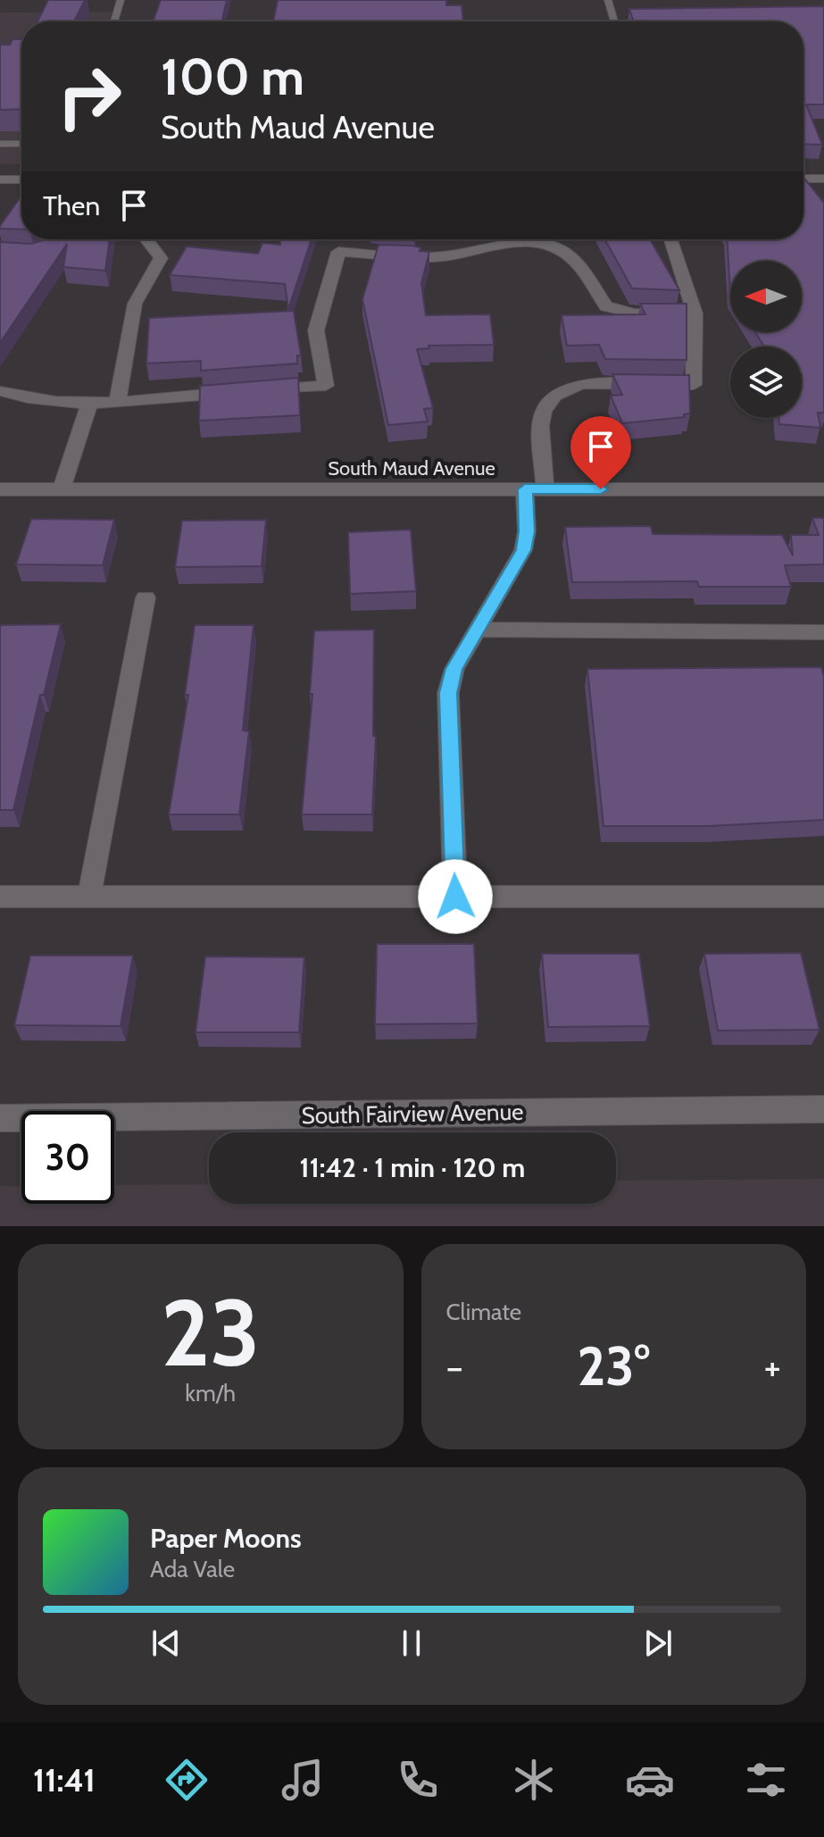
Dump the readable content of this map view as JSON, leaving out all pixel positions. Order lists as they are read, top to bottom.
{
  "streets": {
    "street": ["South Maud Avenue", "South Fairview Avenue"]
  },
  "north": "left",
  "page": {
    "turn": ["100 m", "South Maud Avenue"],
    "then": "Then",
    "limit": "30",
    "trip": "11:42 · 1 min · 120 m",
    "tile": [
      ["23", "km/h"],
      "Climate"
    ],
    "heat": ["−", "23°", "+"],
    "song": ["Paper Moons", "Ada Vale"],
    "tabs": "11:41"
  }
}
